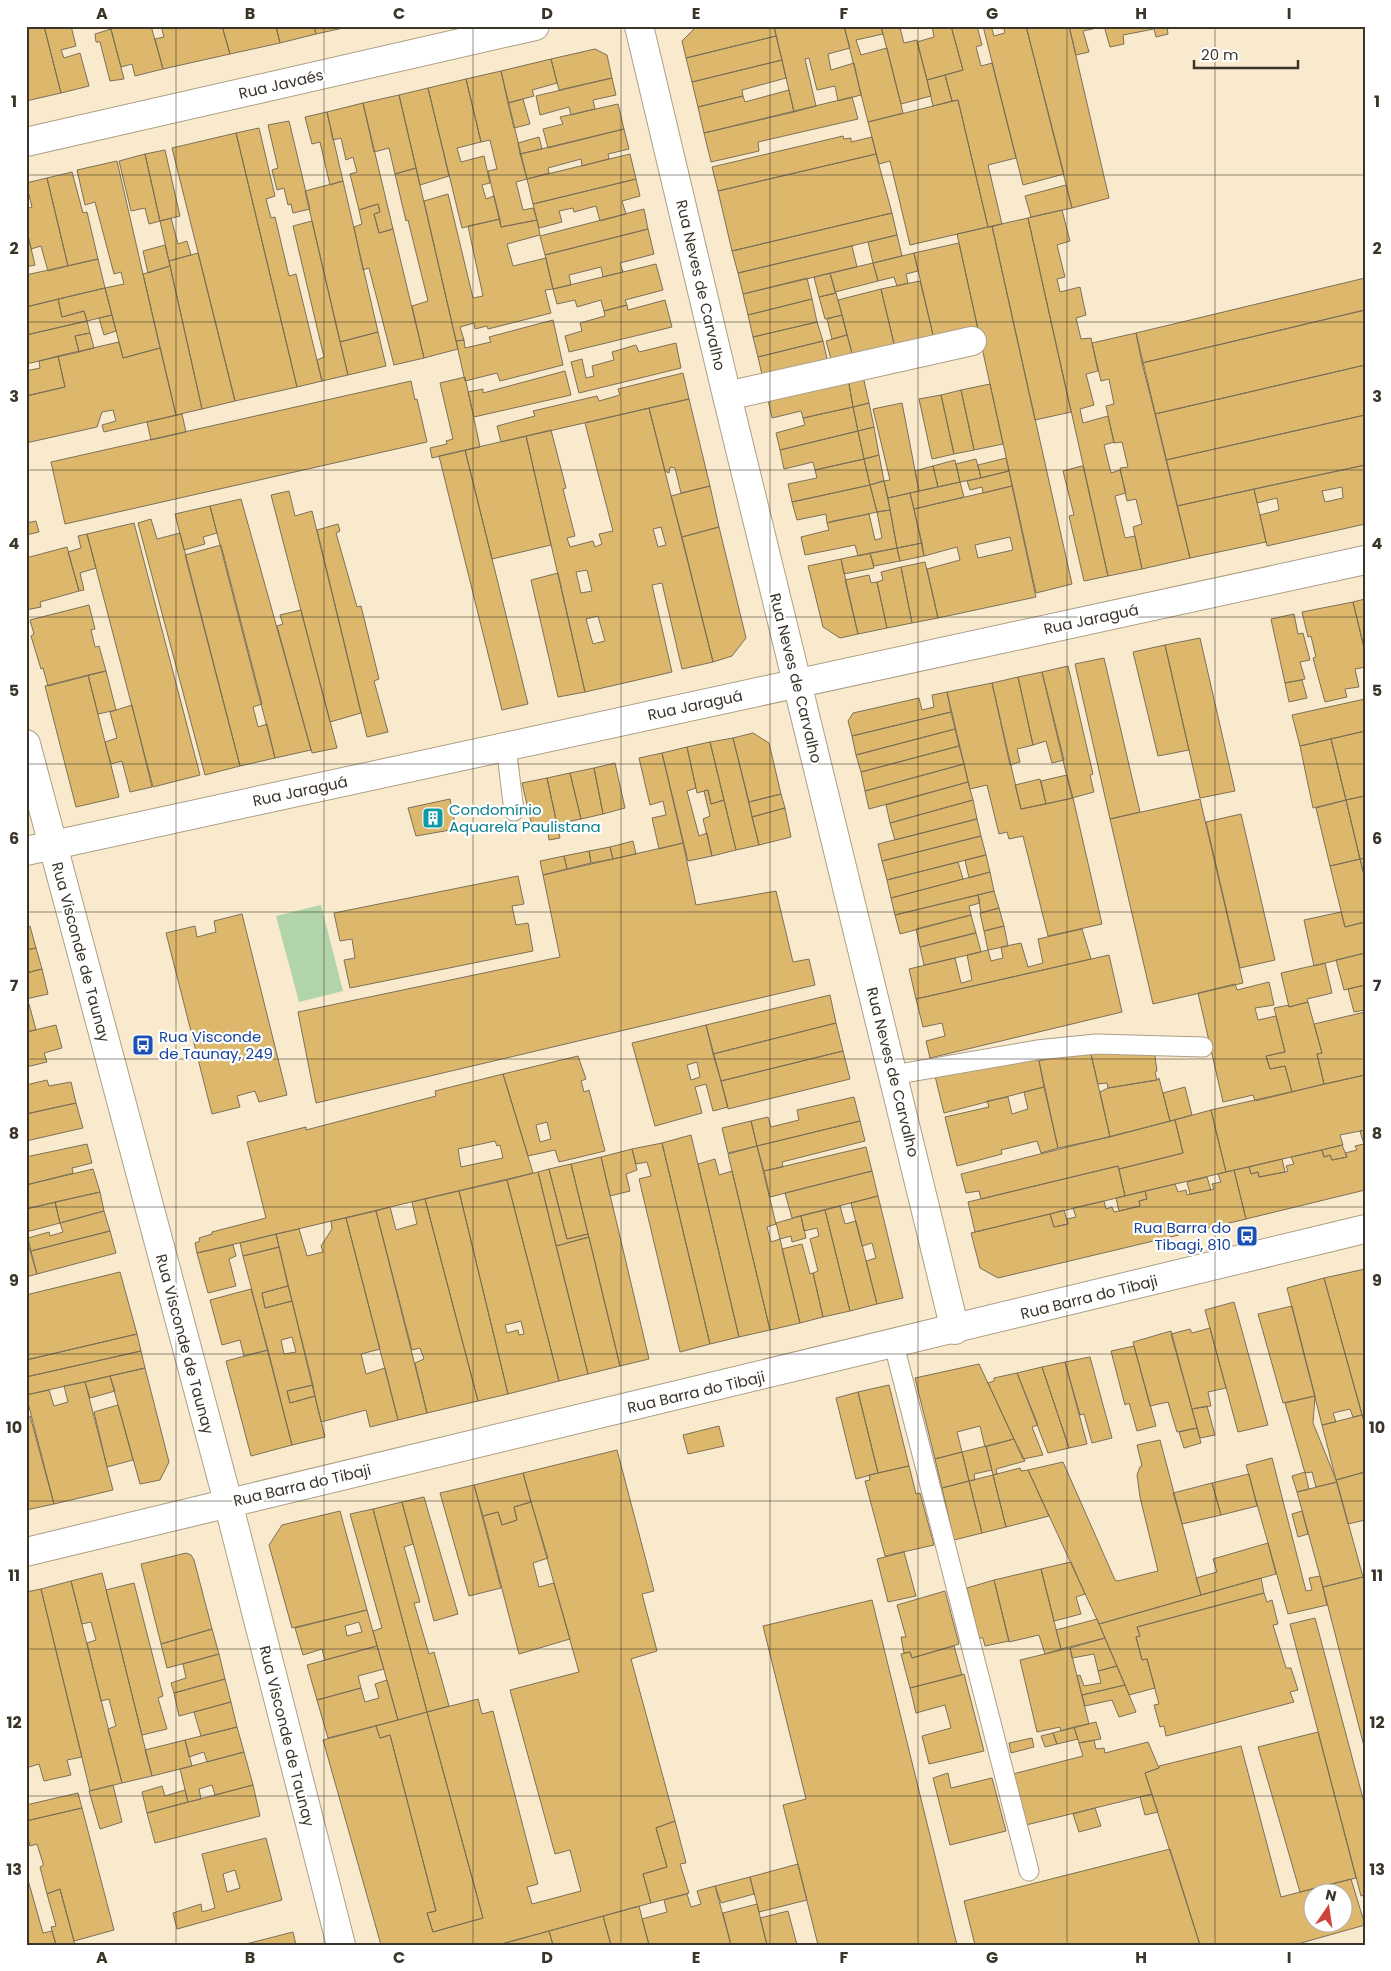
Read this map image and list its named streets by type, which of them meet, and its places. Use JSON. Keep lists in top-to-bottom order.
{
  "streets": {
    "street": [
      "Rua Javaés",
      "Rua Neves de Carvalho",
      "Rua Jaraguá",
      "Rua Visconde de Taunay",
      "Rua Barra do Tibaji"
    ]
  },
  "crossings": [
    ["Rua Neves de Carvalho", "Rua Jaraguá"],
    ["Rua Neves de Carvalho", "Rua Barra do Tibaji"],
    ["Rua Jaraguá", "Rua Visconde de Taunay"],
    ["Rua Visconde de Taunay", "Rua Barra do Tibaji"]
  ],
  "places": {
    "building": ["Condomínio Aquarela Paulistana"],
    "bus stop": ["Rua Visconde de Taunay, 249", "Rua Barra do Tibagi, 810"]
  },
  "scale_bar": "20 m",
  "north": "top",
  "grid": {
    "columns": [
      "A",
      "B",
      "C",
      "D",
      "E",
      "F",
      "G",
      "H",
      "I"
    ],
    "rows": [
      "1",
      "2",
      "3",
      "4",
      "5",
      "6",
      "7",
      "8",
      "9",
      "10",
      "11",
      "12",
      "13"
    ]
  }
}
